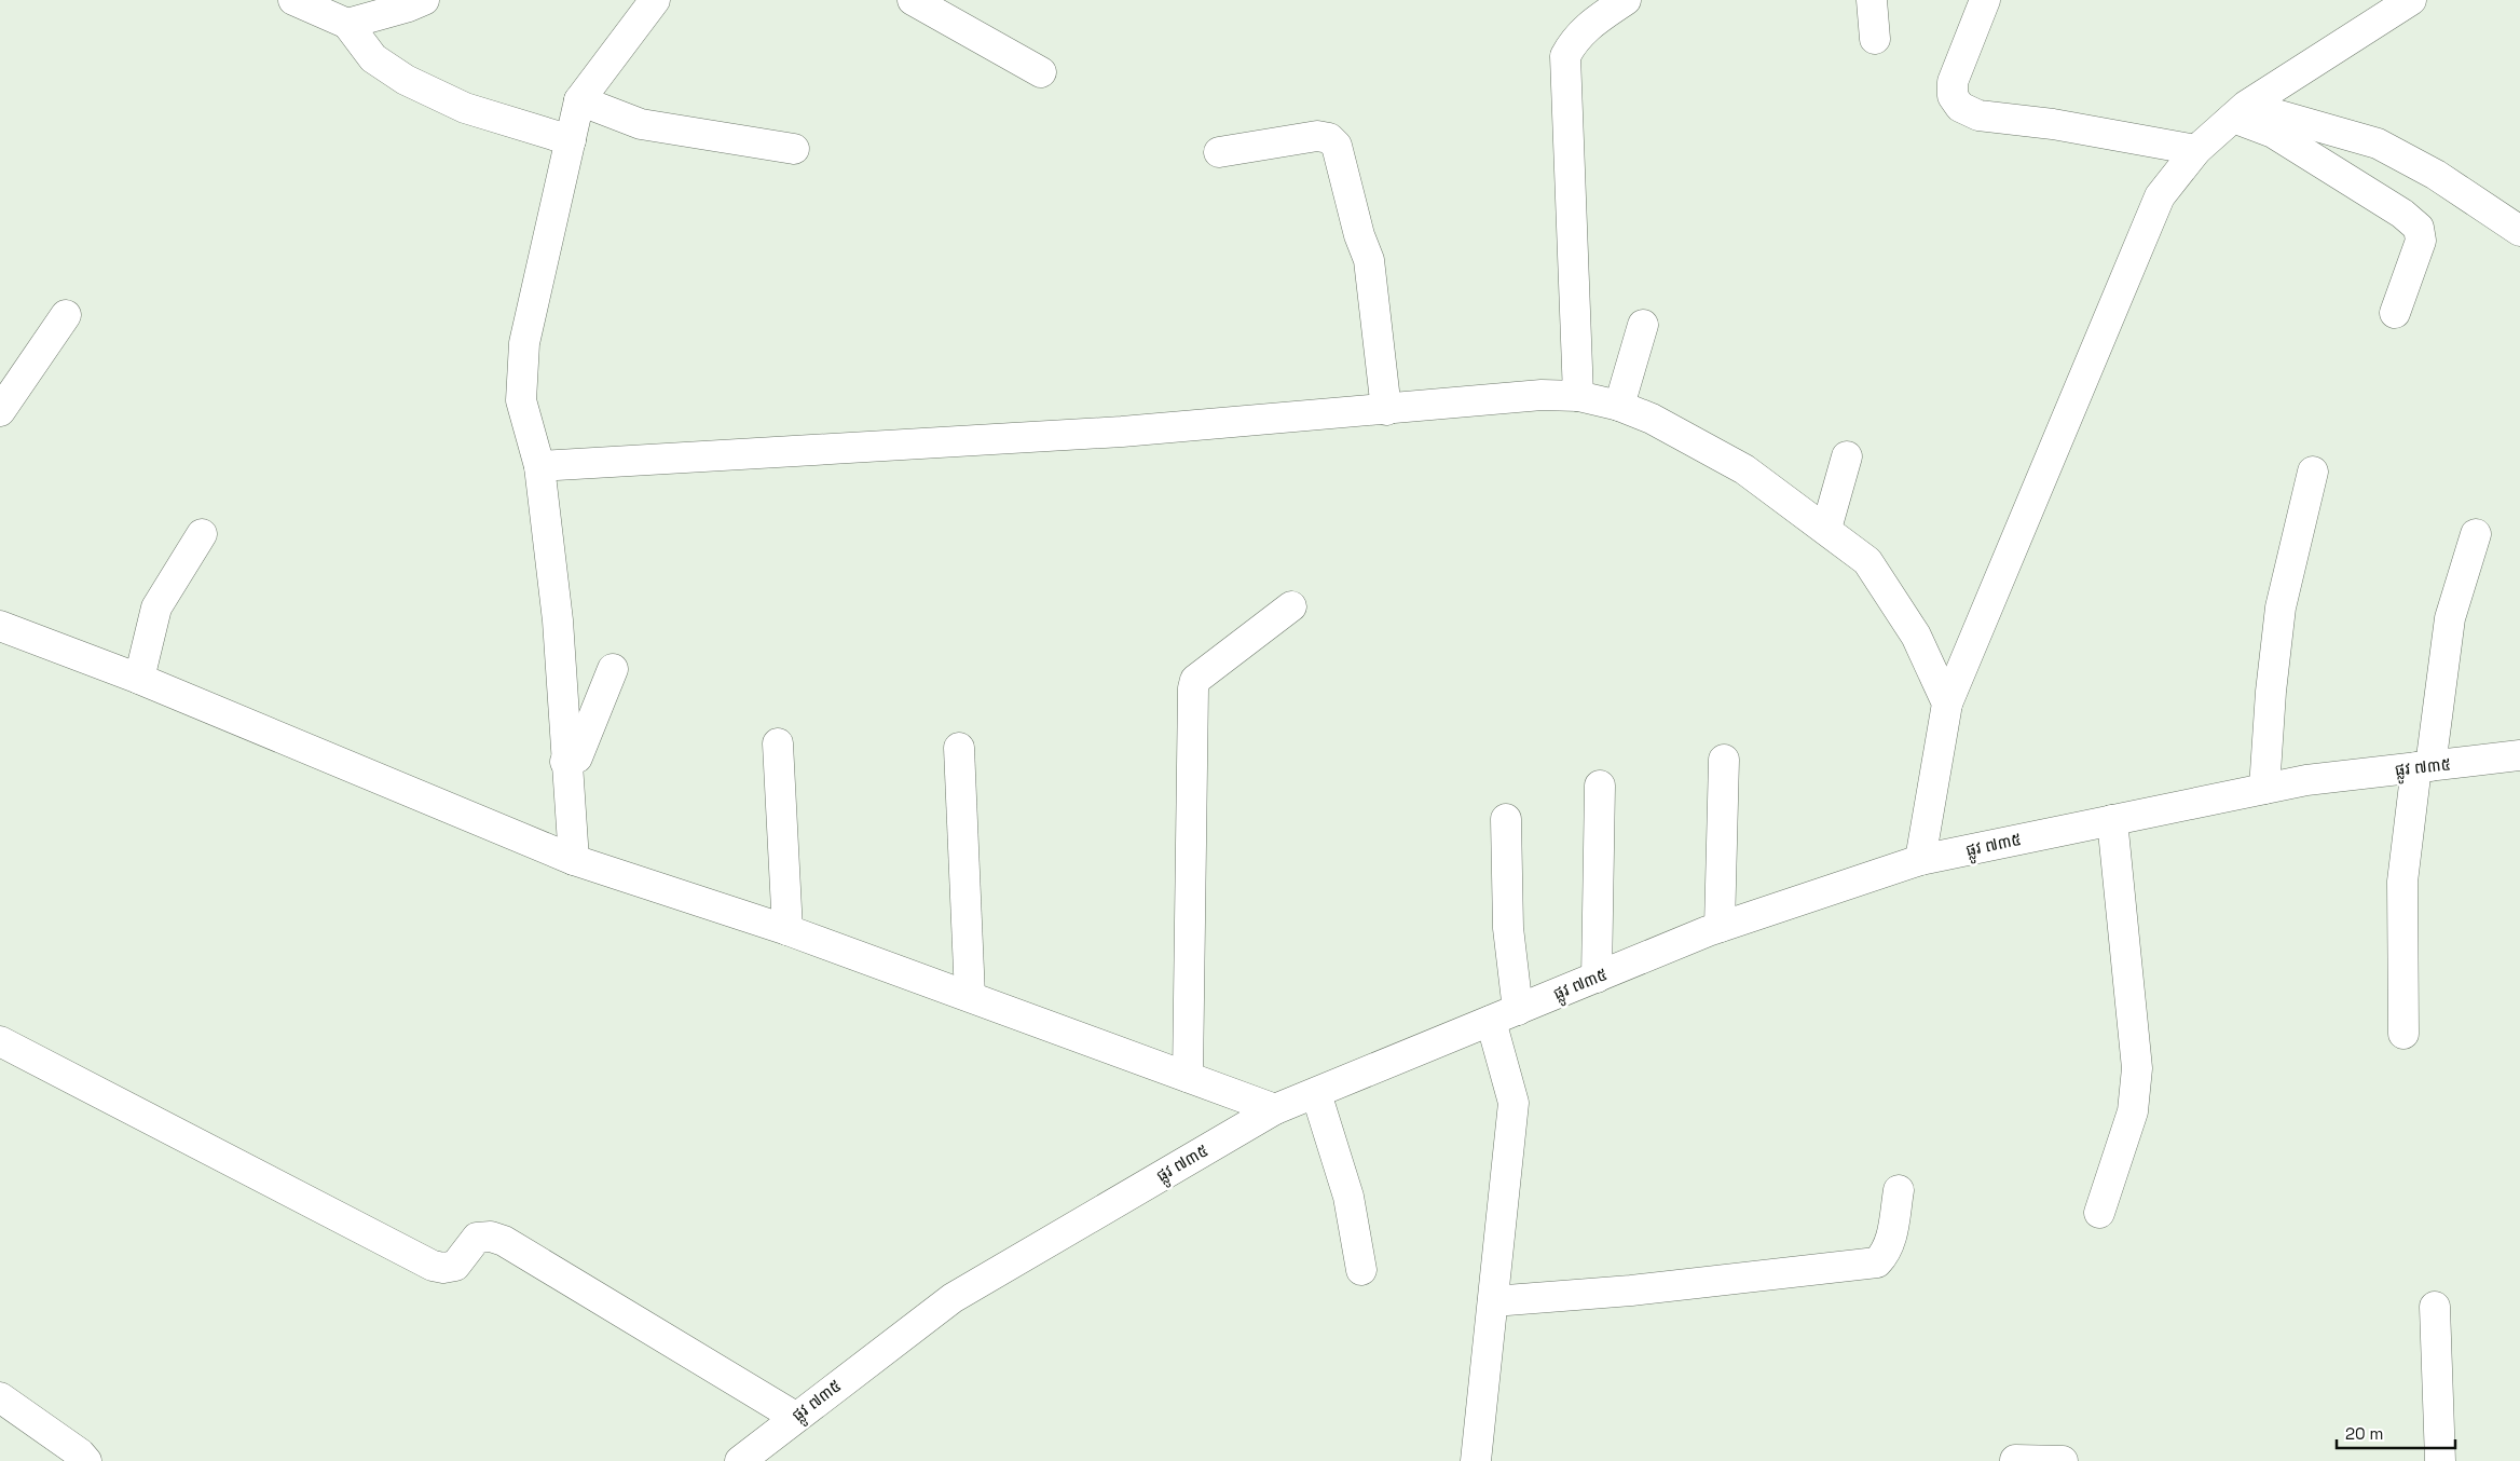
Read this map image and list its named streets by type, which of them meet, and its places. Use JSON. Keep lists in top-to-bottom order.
{
  "streets": {
    "street": ["ផ្លូវ ៧៣៥"]
  },
  "scale_bar": "20 m"
}
